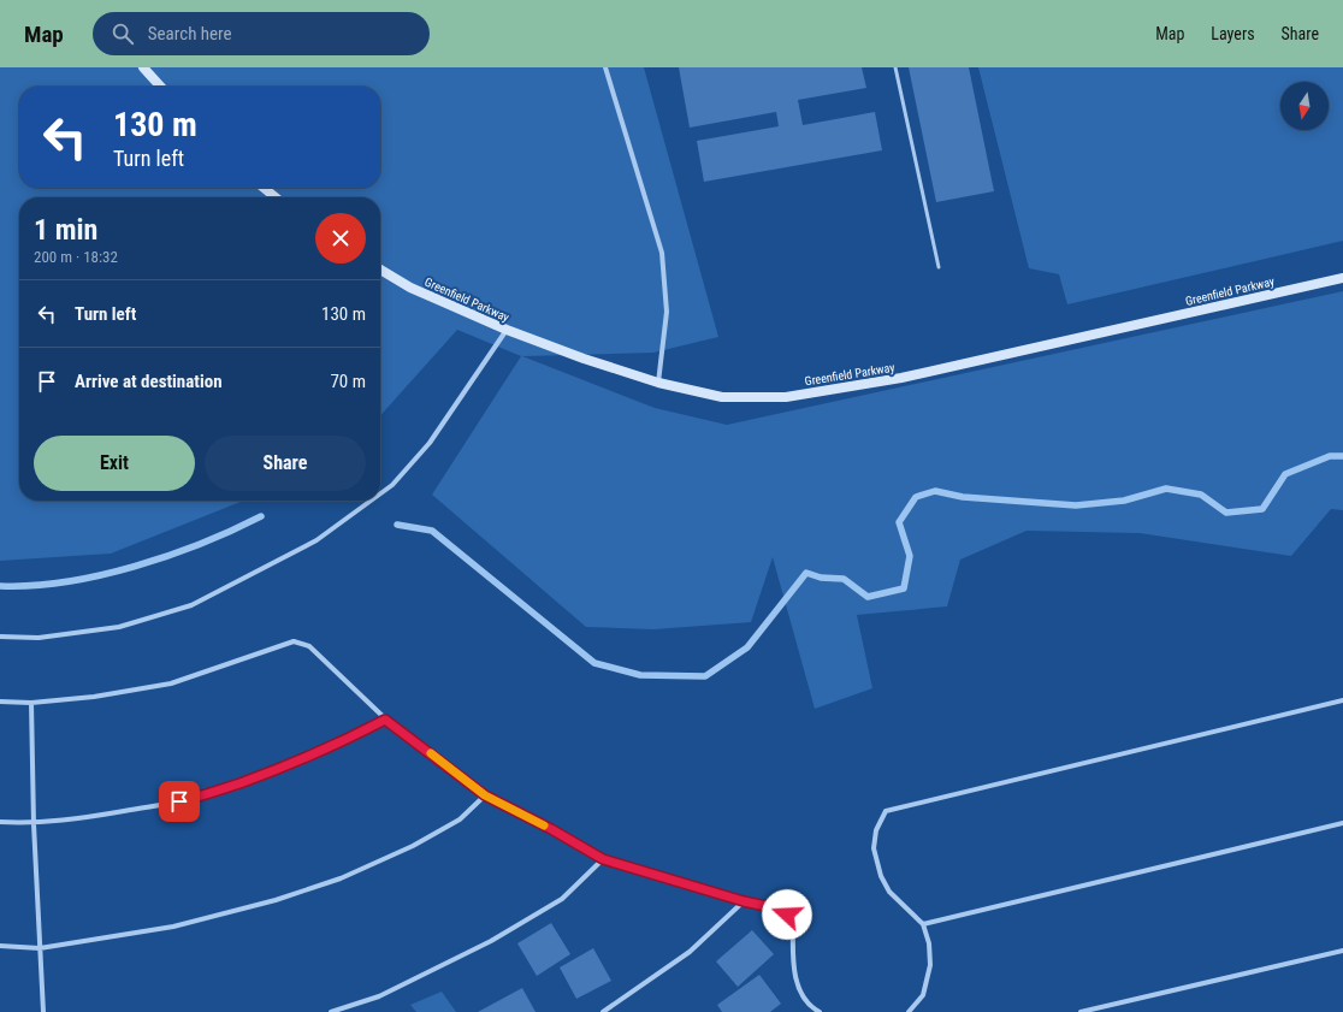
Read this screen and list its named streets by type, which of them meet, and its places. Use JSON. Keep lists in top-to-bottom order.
{
  "streets": {
    "main road": ["Greenfield Parkway"]
  },
  "north": "bottom",
  "page": {
    "header": "Map",
    "search": "Search here",
    "nav": ["Map", "Layers", "Share"],
    "turn": ["130 m", "Turn left"],
    "heading": ["1 min", "200 m · 18:32"],
    "list": [
      {
        "name": "Turn left",
        "value": "130 m"
      },
      {
        "name": "Arrive at destination",
        "value": "70 m"
      }
    ],
    "buttons": ["Exit", "Share"]
  }
}
